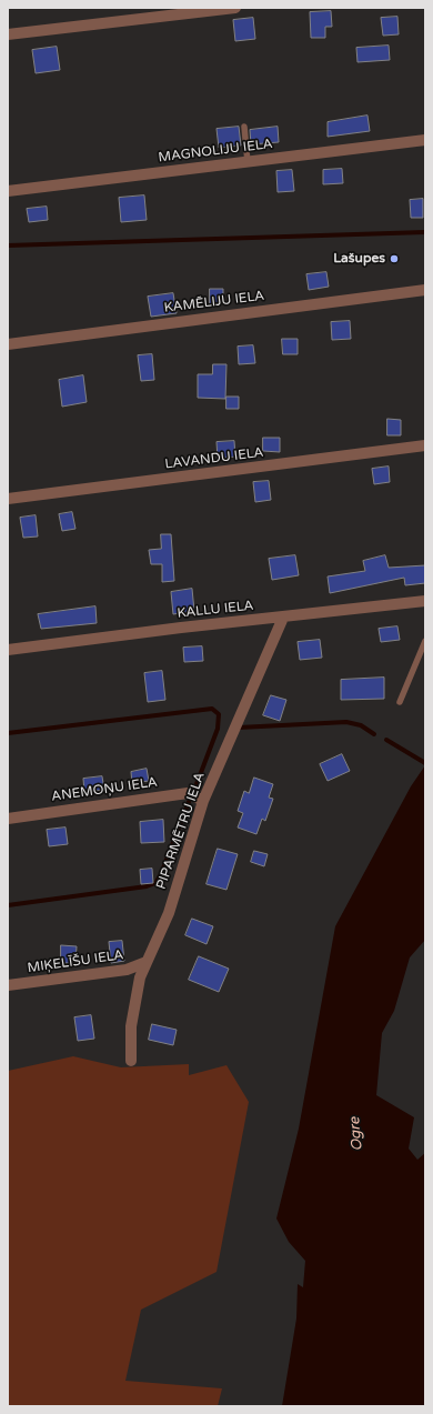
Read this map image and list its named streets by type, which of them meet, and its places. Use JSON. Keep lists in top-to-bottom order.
{
  "streets": {
    "street": [
      "MAGNOLIJU IELA",
      "KAMĒLIJU IELA",
      "LAVANDU IELA",
      "KALLU IELA",
      "ANEMOŅU IELA",
      "PIPARMĒTRU IELA",
      "MIĶELĪŠU IELA"
    ]
  },
  "crossings": [
    ["KALLU IELA", "PIPARMĒTRU IELA"],
    ["ANEMOŅU IELA", "PIPARMĒTRU IELA"],
    ["PIPARMĒTRU IELA", "MIĶELĪŠU IELA"]
  ],
  "water": ["Ogre"],
  "places": ["Lašupes"]
}
